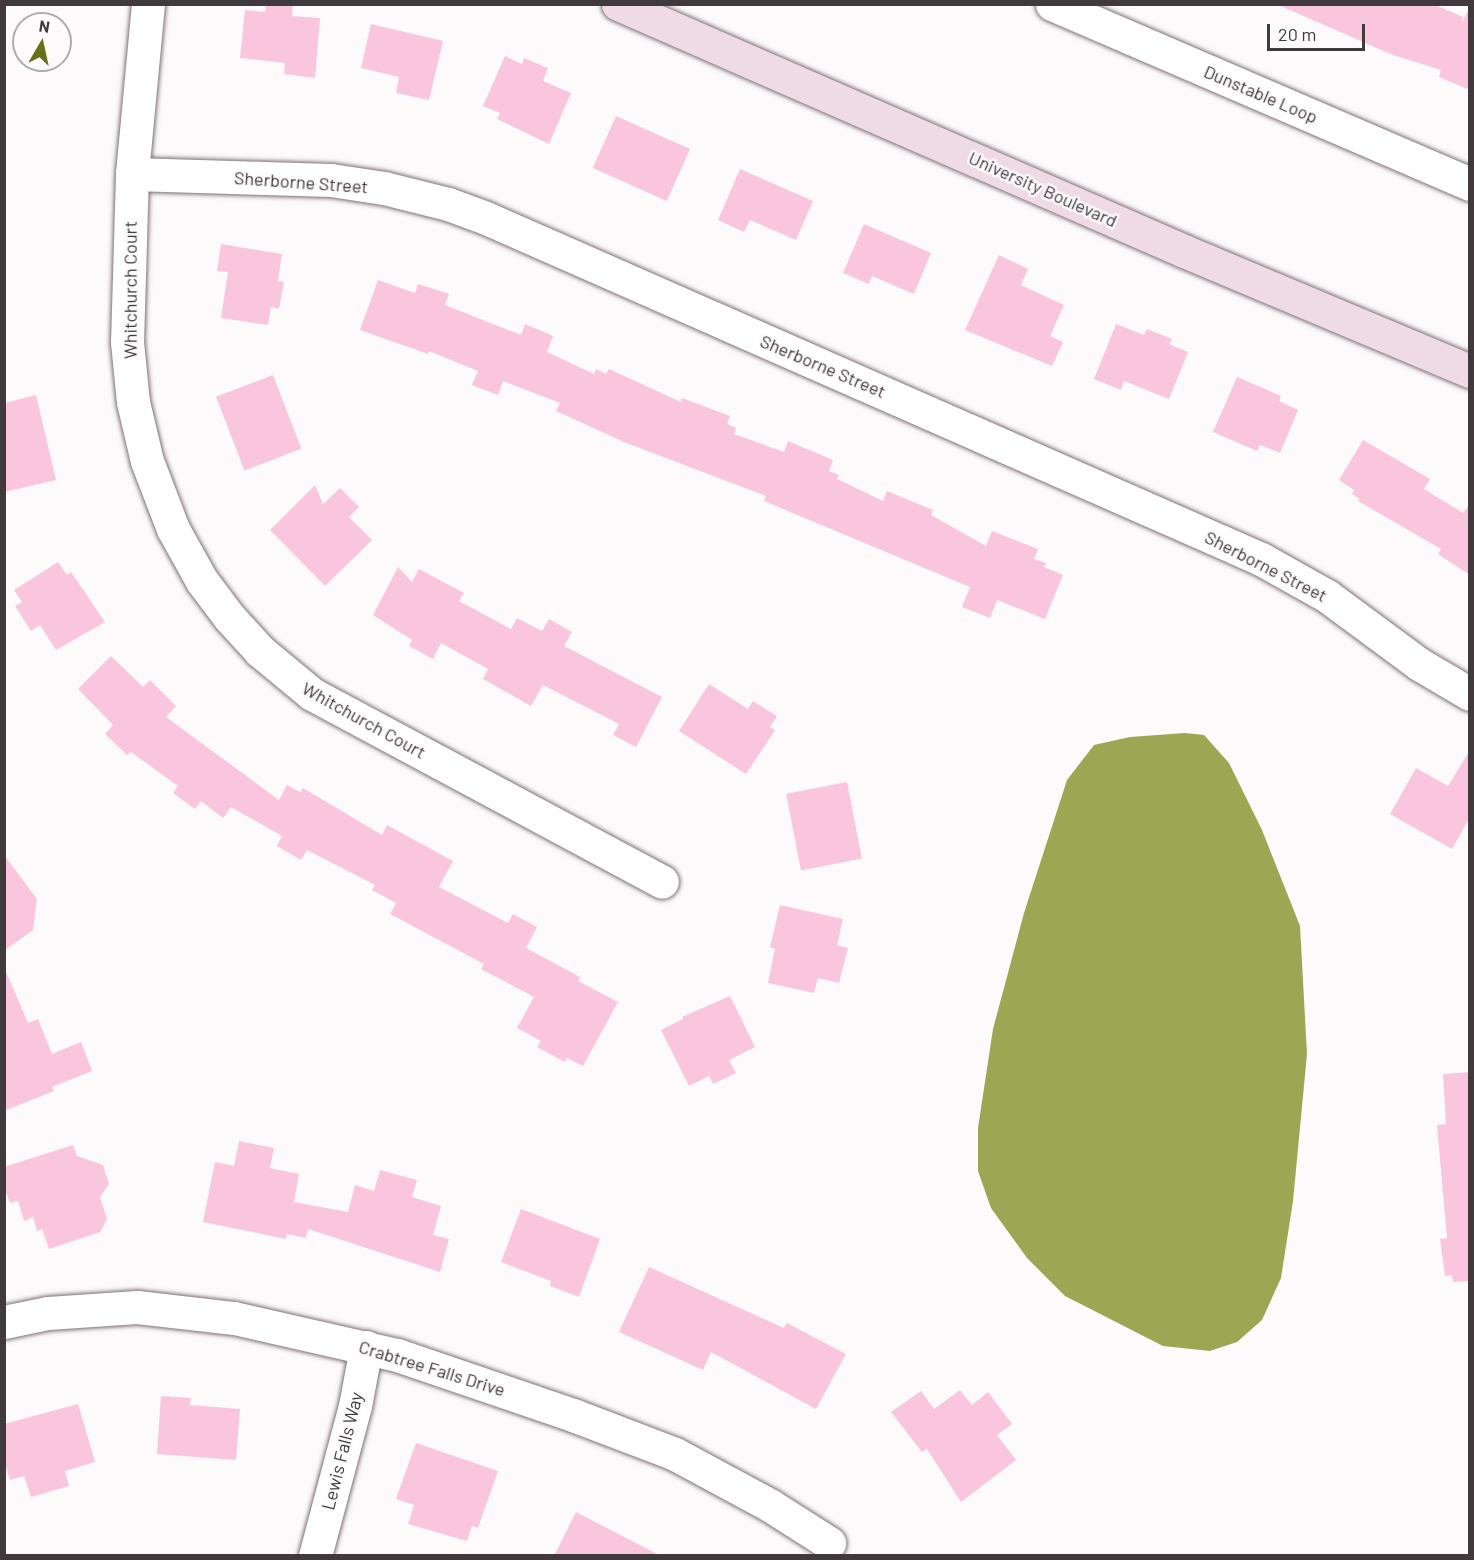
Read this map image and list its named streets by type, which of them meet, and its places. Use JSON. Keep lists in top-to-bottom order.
{
  "streets": {
    "street": [
      "Dunstable Loop",
      "Sherborne Street",
      "University Boulevard",
      "Whitchurch Court",
      "Crabtree Falls Drive",
      "Lewis Falls Way"
    ]
  },
  "crossings": [
    ["Sherborne Street", "Whitchurch Court"],
    ["Crabtree Falls Drive", "Lewis Falls Way"]
  ],
  "scale_bar": "20 m",
  "north": "top"
}
